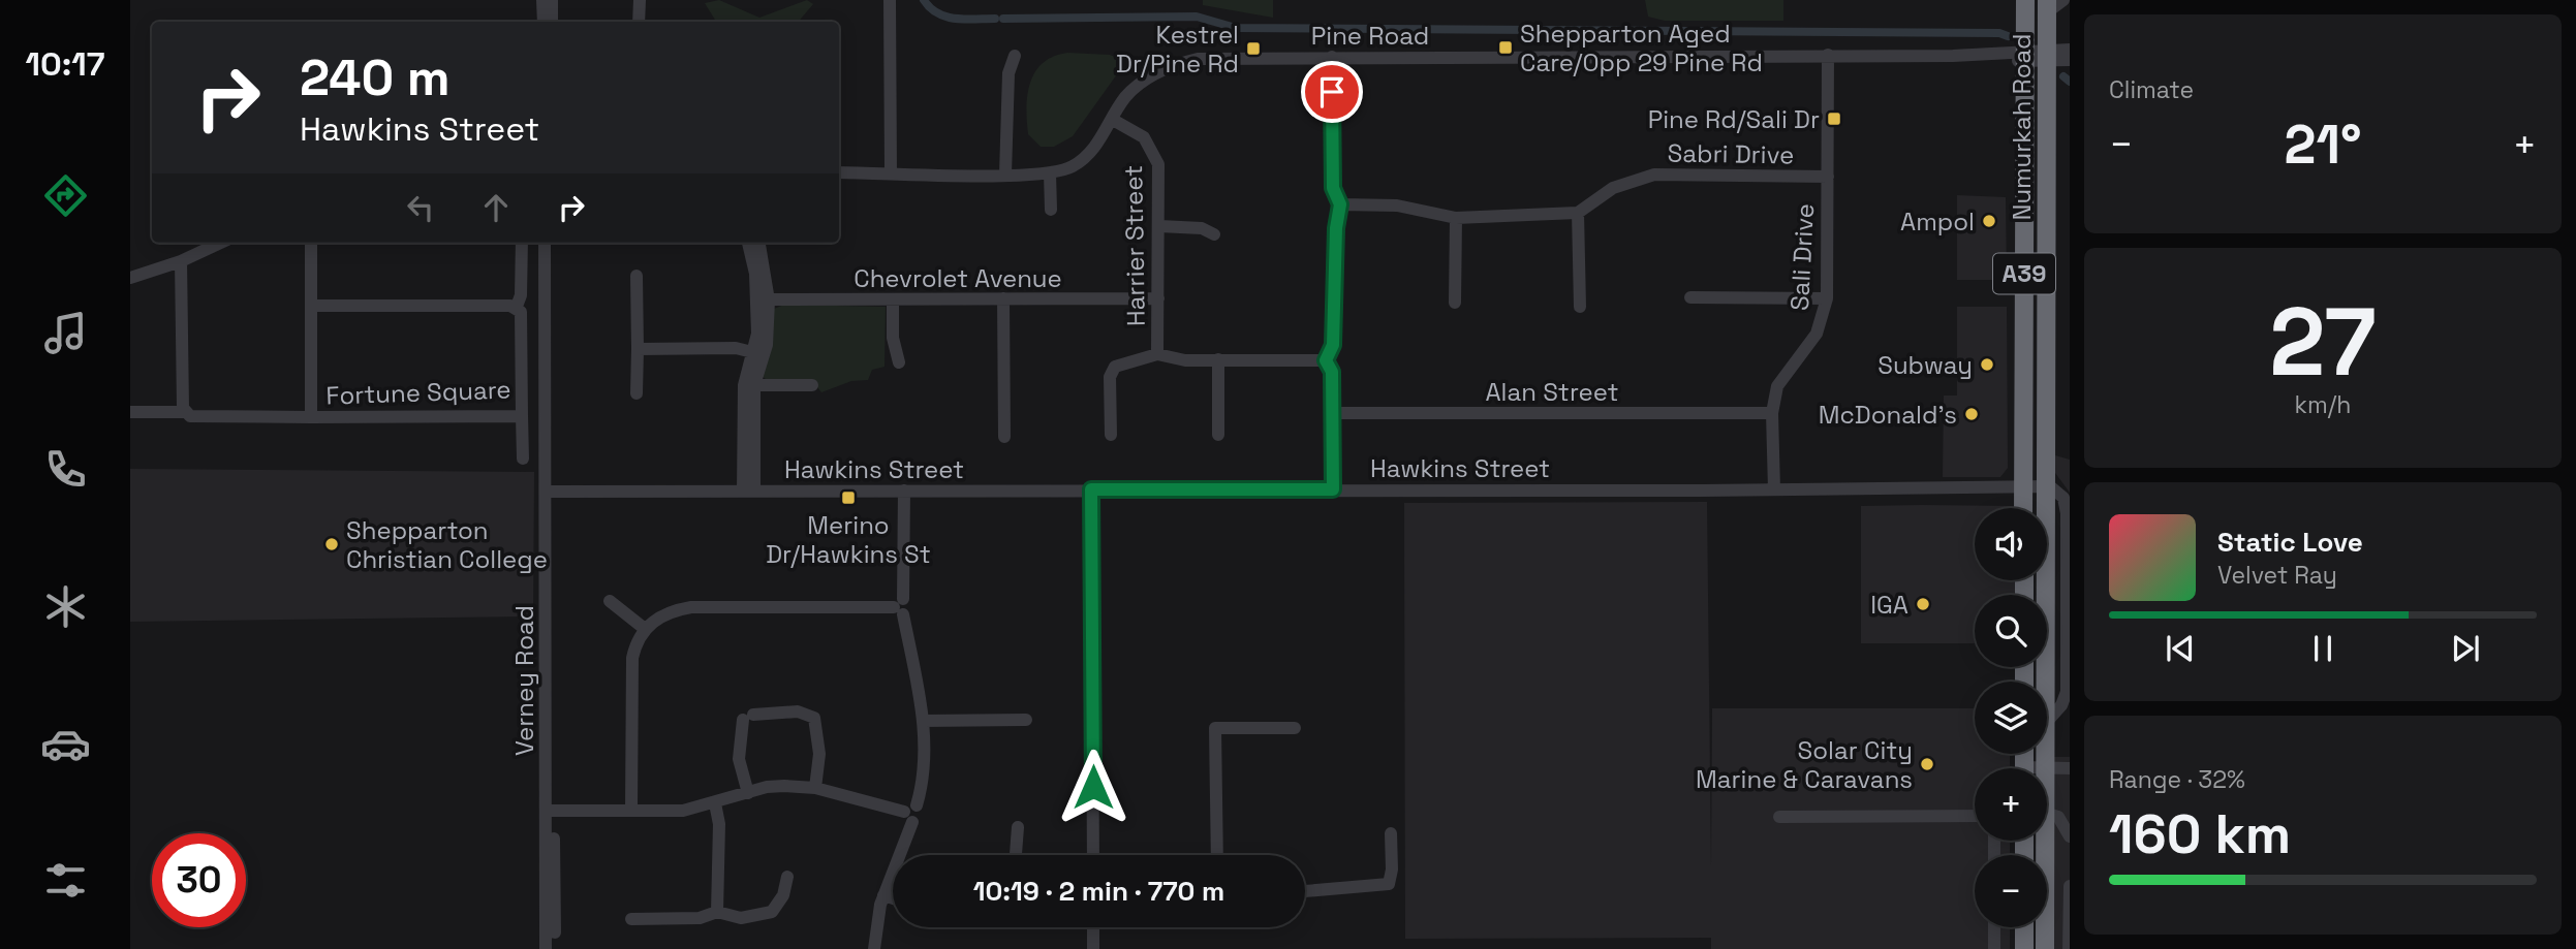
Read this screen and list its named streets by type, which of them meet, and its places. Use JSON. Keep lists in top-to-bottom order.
{
  "streets": {
    "highway": ["Numurkah Road", "A39"],
    "street": [
      "Pine Road",
      "Sabri Drive",
      "Harrier Street",
      "Sali Drive",
      "Chevrolet Avenue",
      "Alan Street",
      "Fortune Square",
      "Hawkins Street",
      "Verney Road"
    ]
  },
  "crossings": [
    ["Pine Road", "Numurkah Road"],
    ["Pine Road", "Harrier Street"],
    ["Pine Road", "Sali Drive"],
    ["Numurkah Road", "Hawkins Street"],
    ["Sabri Drive", "Sali Drive"],
    ["Harrier Street", "Chevrolet Avenue"],
    ["Sali Drive", "Alan Street"],
    ["Sali Drive", "Hawkins Street"],
    ["Hawkins Street", "Verney Road"]
  ],
  "places": {
    "transit": [
      "Shepparton Aged Care/Opp 29 Pine Rd",
      "Kestrel Dr/Pine Rd",
      "Pine Rd/Sali Dr",
      "Merino Dr/Hawkins St"
    ],
    "other": [
      "Ampol",
      "Subway",
      "McDonald's",
      "Shepparton Christian College",
      "IGA",
      "Solar City Marine & Caravans"
    ]
  },
  "page": {
    "tabs": "10:17",
    "tile": [
      "Climate",
      ["27", "km/h"],
      ["Range · 32%", "160 km"]
    ],
    "turn": ["240 m", "Hawkins Street"],
    "heat": ["−", "21°", "+"],
    "map_buttons": ["+", "−"],
    "song": ["Static Love", "Velvet Ray"],
    "limit": "30",
    "trip": "10:19 · 2 min · 770 m"
  }
}
